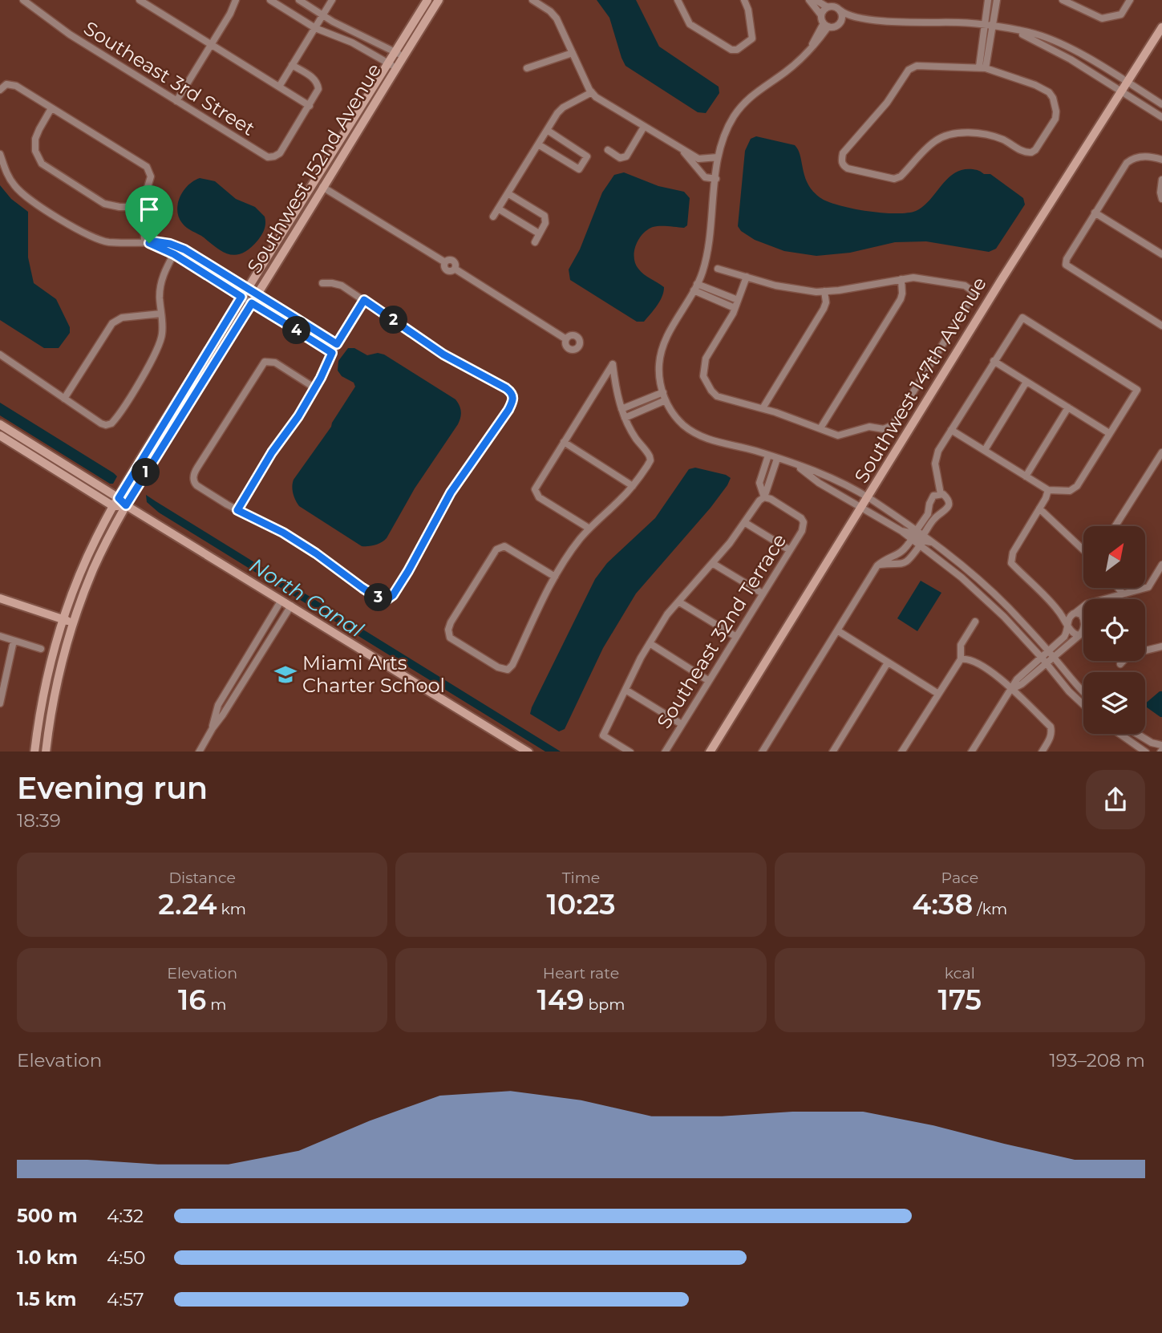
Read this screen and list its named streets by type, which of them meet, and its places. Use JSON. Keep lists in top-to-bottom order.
{
  "streets": {
    "street": [
      "Southeast 3rd Street",
      "Southwest 152nd Avenue",
      "Southwest 147th Avenue",
      "Southeast 32nd Terrace"
    ]
  },
  "water": ["North Canal"],
  "places": {
    "school or university": ["Miami Arts Charter School"]
  },
  "north": "top right",
  "page": {
    "pins": [
      "2",
      "4",
      "1",
      "3"
    ],
    "heading": ["Evening run", "18:39"],
    "stats": [
      ["Distance", "2.24 km"],
      ["Time", "10:23"],
      ["Pace", "4:38 /km"],
      ["Elevation", "16 m"],
      ["Heart rate", "149 bpm"],
      ["kcal", "175"]
    ],
    "chart": ["Elevation", "193–208 m"],
    "list": [
      {
        "name": "500 m",
        "note": "4:32"
      },
      {
        "name": "1.0 km",
        "note": "4:50"
      },
      {
        "name": "1.5 km",
        "note": "4:57"
      }
    ]
  }
}
